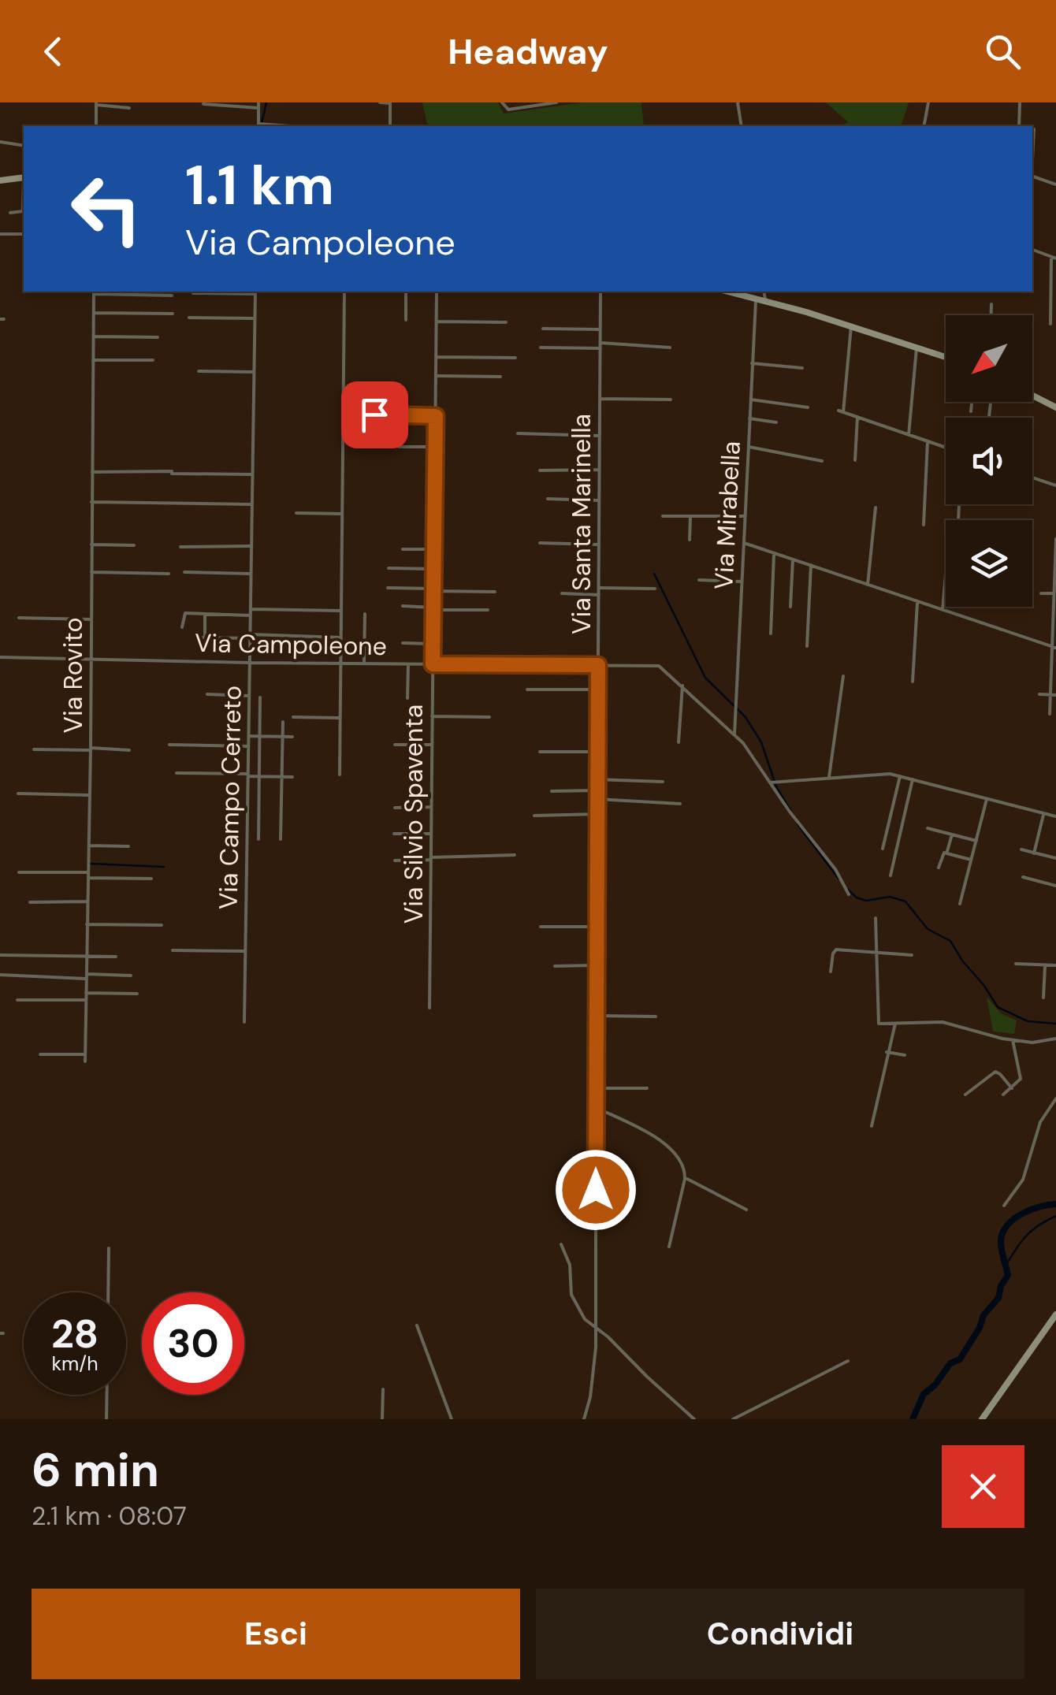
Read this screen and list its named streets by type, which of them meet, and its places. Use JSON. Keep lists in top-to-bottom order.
{
  "streets": {
    "street": [
      "Via Mirabella",
      "Via Santa Marinella",
      "Via Campoleone",
      "Via Rovito",
      "Via Campo Cerreto",
      "Via Silvio Spaventa"
    ]
  },
  "crossings": [
    ["Via Mirabella", "Via Campoleone"],
    ["Via Santa Marinella", "Via Campoleone"],
    ["Via Campoleone", "Via Rovito"],
    ["Via Campoleone", "Via Campo Cerreto"],
    ["Via Campoleone", "Via Silvio Spaventa"]
  ],
  "north": "bottom left",
  "page": {
    "header": "Headway",
    "turn": ["1.1 km", "Via Campoleone"],
    "speed": "28 km/h",
    "limit": "30",
    "heading": ["6 min", "2.1 km · 08:07"],
    "buttons": ["Esci", "Condividi"]
  }
}
